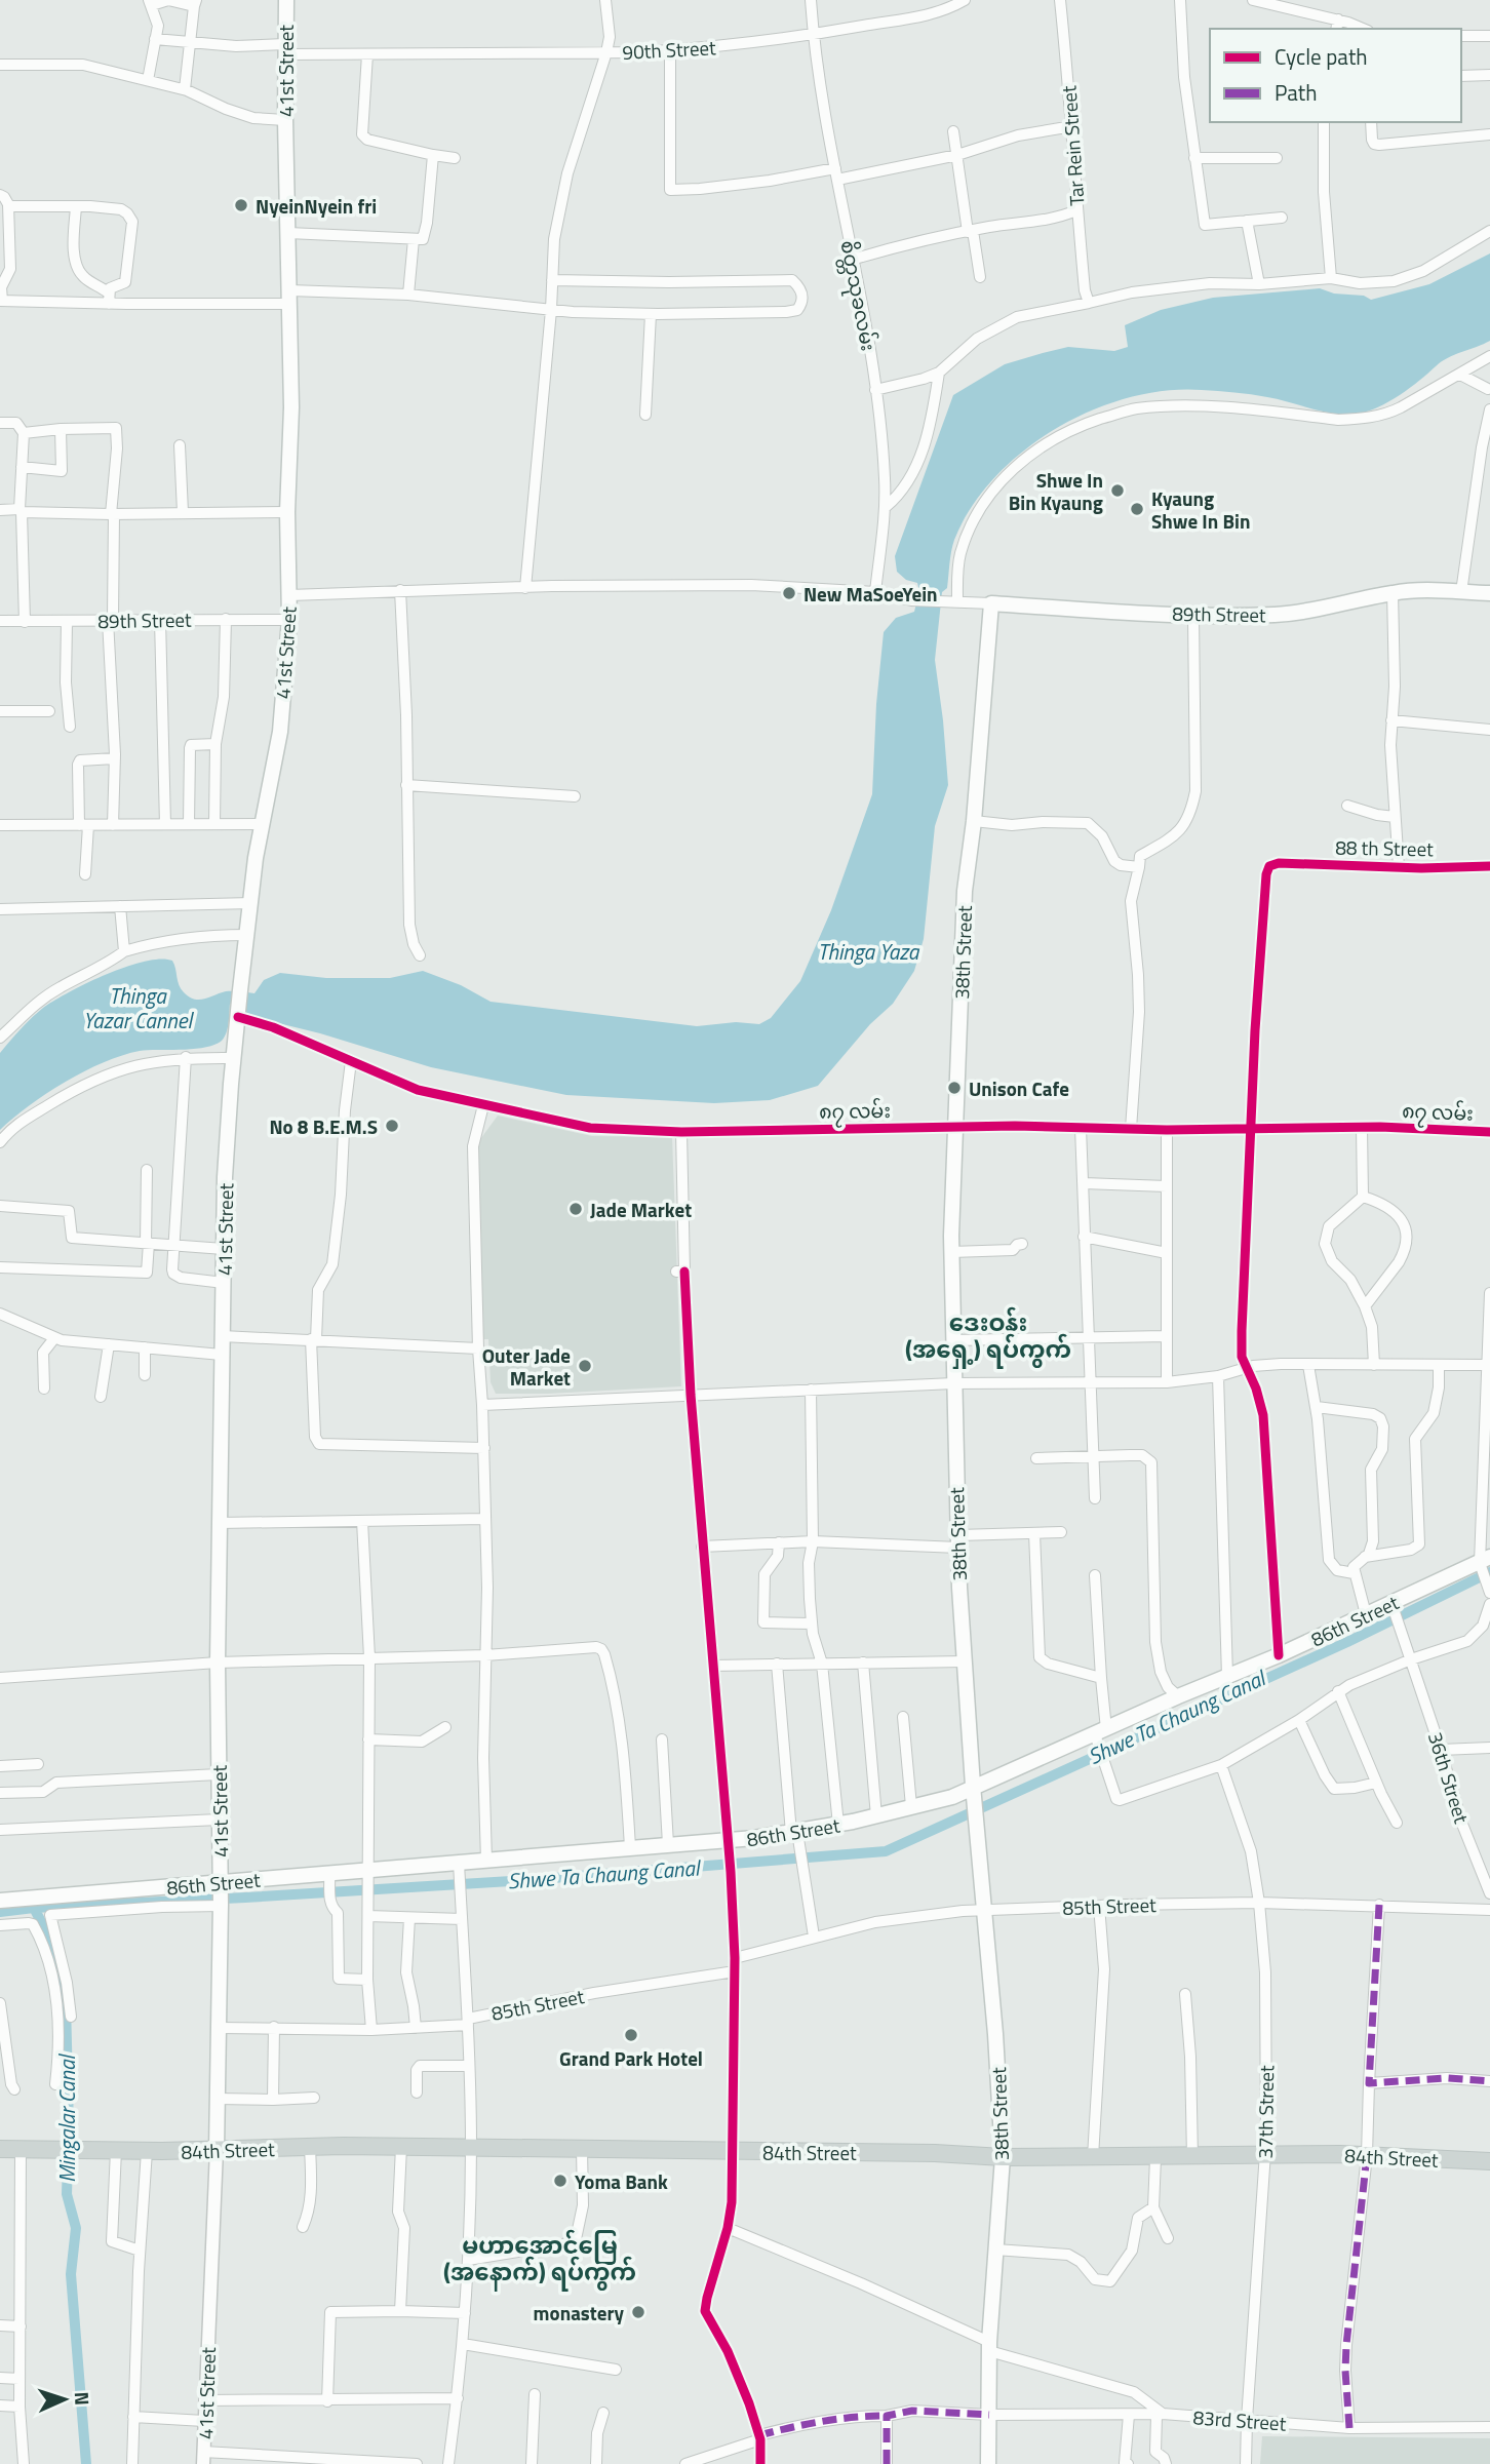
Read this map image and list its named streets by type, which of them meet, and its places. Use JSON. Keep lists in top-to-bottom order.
{
  "streets": {
    "main road": [
      "41st Street",
      "89th Street",
      "38th Street",
      "86th Street",
      "84th Street"
    ],
    "street": [
      "90th Street",
      "Tar Rein Street",
      "စိတ္တသုခလမ်း",
      "88 th Street",
      "၈၇ လမ်း",
      "36th Street",
      "85th Street",
      "37th Street",
      "83rd Street"
    ]
  },
  "crossings": [
    ["90th Street", "41st Street"],
    ["90th Street", "စိတ္တသုခလမ်း"],
    ["41st Street", "89th Street"],
    ["41st Street", "၈၇ လမ်း"],
    ["41st Street", "86th Street"],
    ["41st Street", "85th Street"],
    ["41st Street", "84th Street"],
    ["စိတ္တသုခလမ်း", "89th Street"],
    ["89th Street", "38th Street"],
    ["88 th Street", "၈၇ လမ်း"],
    ["38th Street", "၈၇ လမ်း"],
    ["38th Street", "86th Street"],
    ["38th Street", "85th Street"],
    ["38th Street", "84th Street"],
    ["38th Street", "83rd Street"],
    ["86th Street", "36th Street"],
    ["85th Street", "37th Street"],
    ["37th Street", "84th Street"],
    ["37th Street", "83rd Street"]
  ],
  "districts": ["ဒေးဝန်း (အရှေ့) ရပ်ကွက်", "မဟာအောင်မြေ (အနောက်) ရပ်ကွက်"],
  "water": [
    "Thinga Yaza",
    "Thinga Yazar Cannel",
    "Shwe Ta Chaung Canal",
    "Mingalar Canal"
  ],
  "places": [
    "NyeinNyein fri",
    "Shwe In Bin Kyaung",
    "Kyaung Shwe In Bin",
    "New MaSoeYein",
    "Unison Cafe",
    "No 8 B.E.M.S",
    "Jade Market",
    "Outer Jade Market",
    "Grand Park Hotel",
    "Yoma Bank",
    "monastery"
  ],
  "legend": ["Cycle path", "Path"],
  "north": "right"
}
